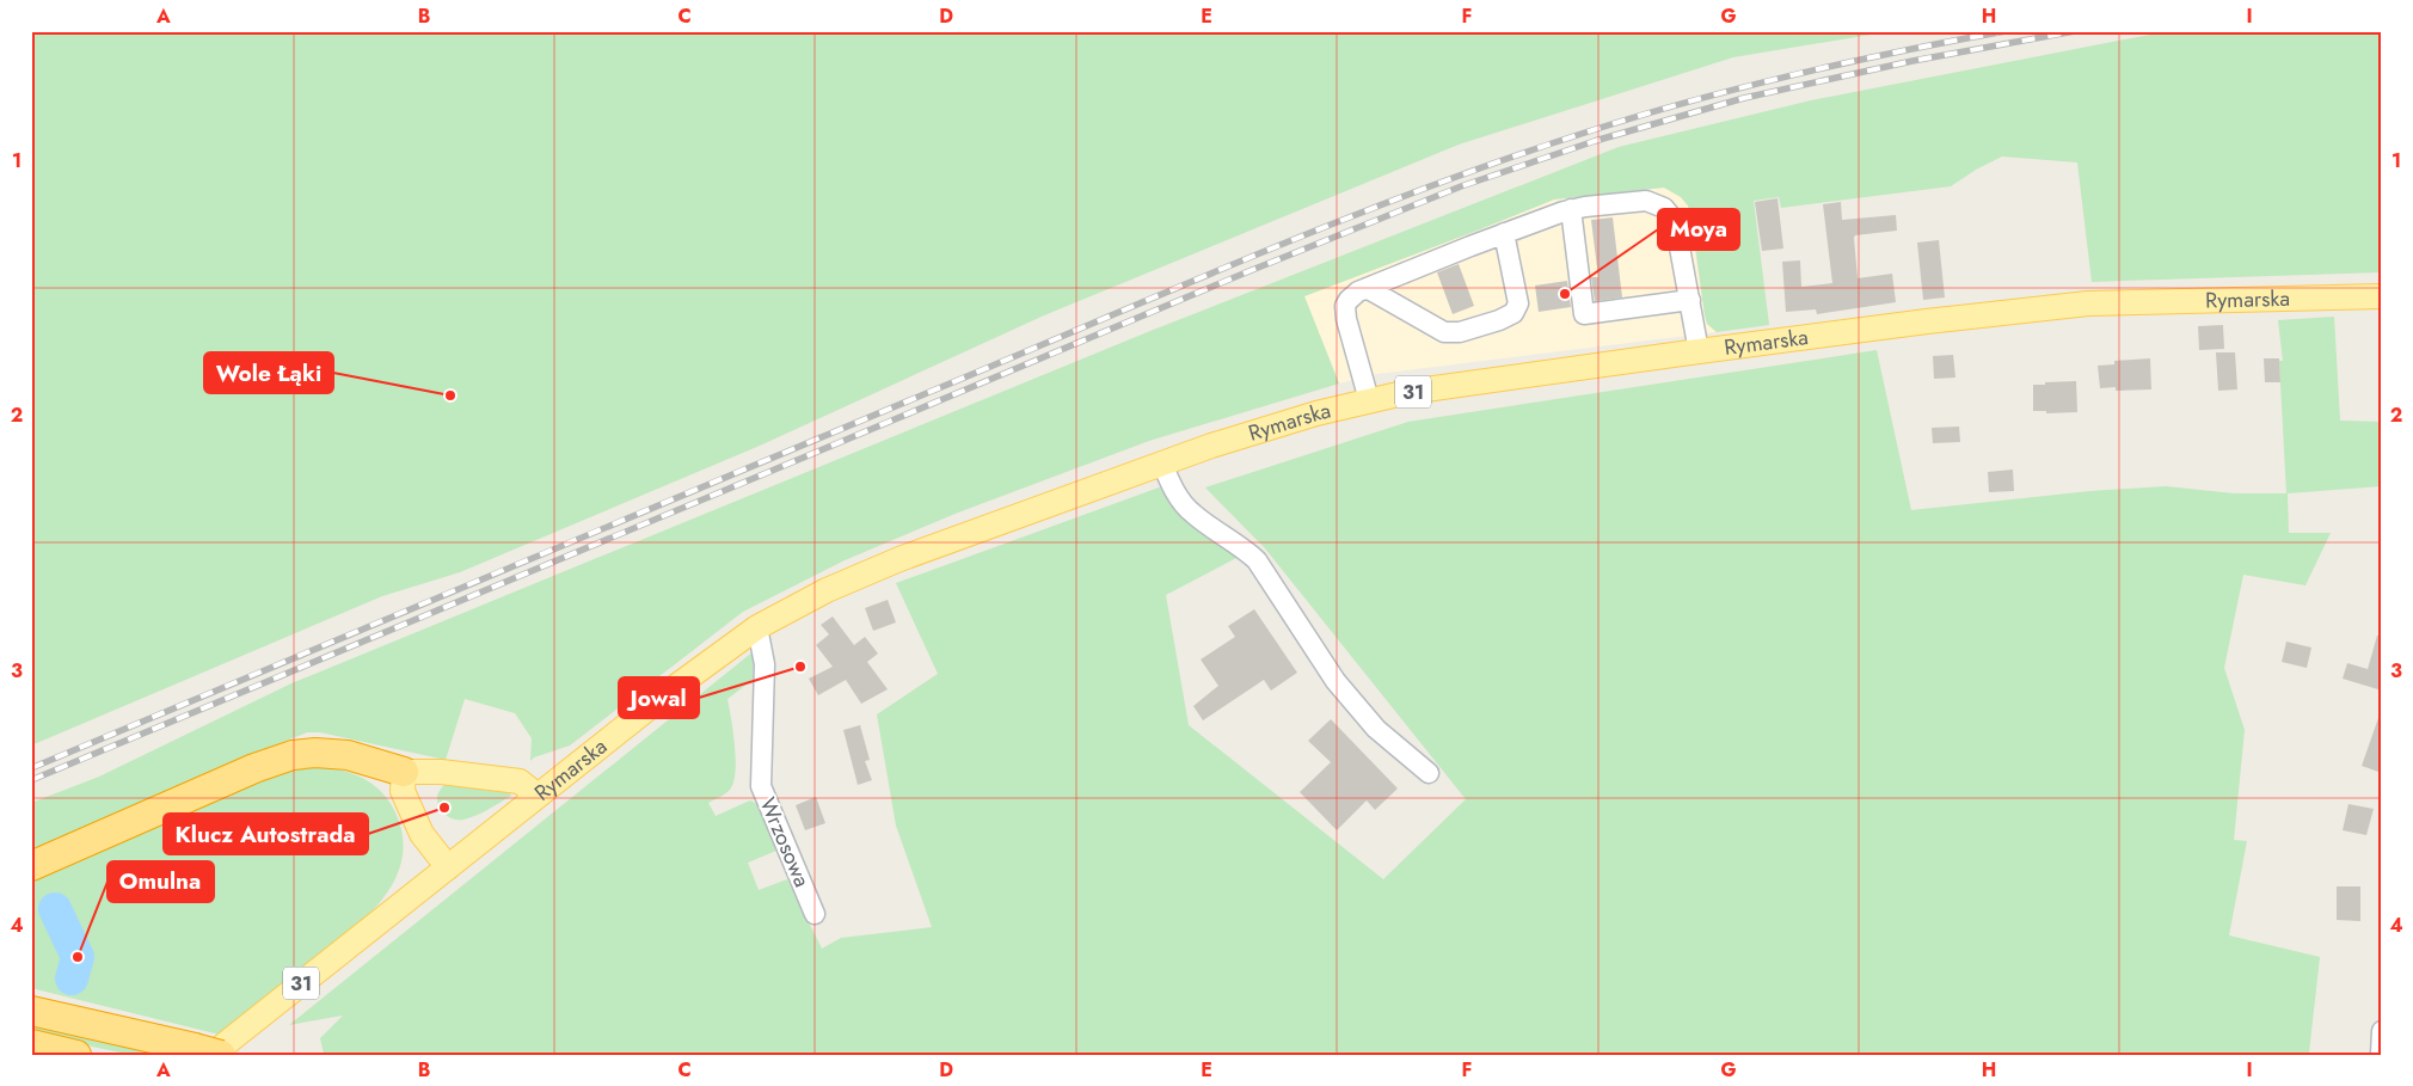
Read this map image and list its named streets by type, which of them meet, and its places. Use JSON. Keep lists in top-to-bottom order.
{
  "streets": {
    "main road": ["Rymarska", "31"],
    "street": ["Wrzosowa"]
  },
  "crossings": [
    ["Rymarska", "Wrzosowa"]
  ],
  "places": [
    "Moya",
    "Wole Łąki",
    "Jowal",
    "Klucz Autostrada",
    "Omulna"
  ],
  "grid": {
    "columns": [
      "A",
      "B",
      "C",
      "D",
      "E",
      "F",
      "G",
      "H",
      "I"
    ],
    "rows": [
      "1",
      "2",
      "3",
      "4"
    ]
  }
}
